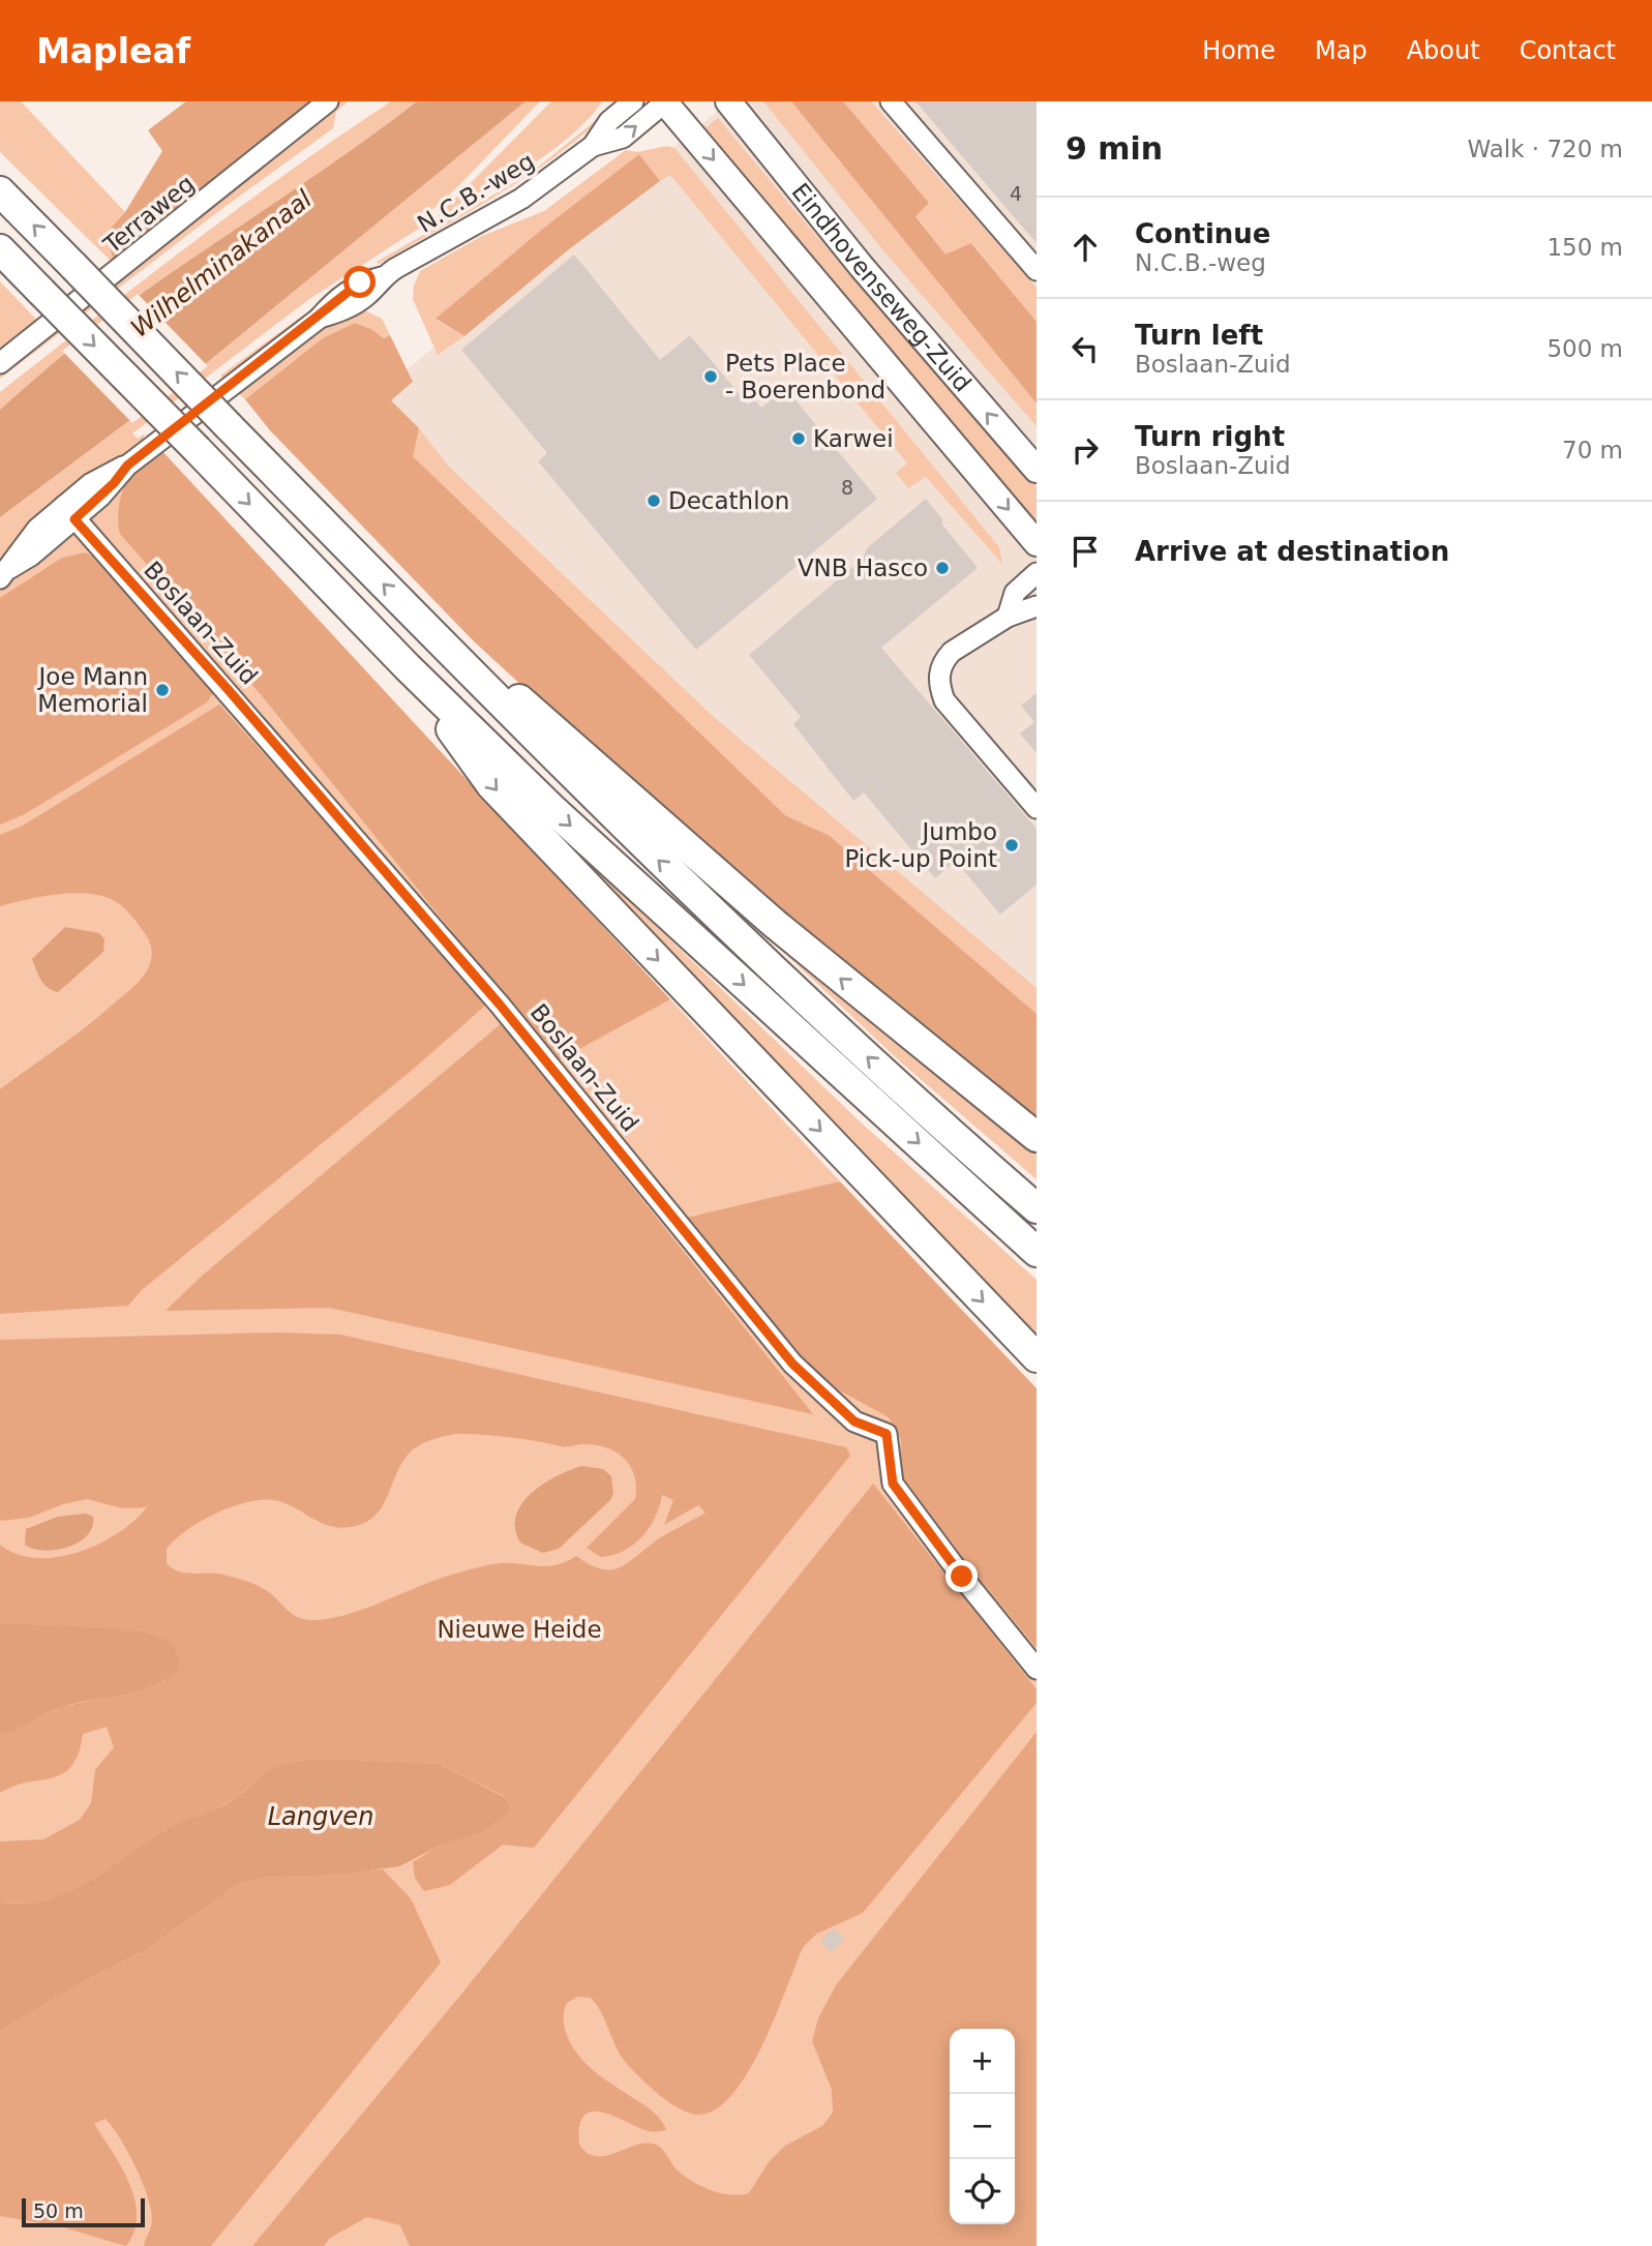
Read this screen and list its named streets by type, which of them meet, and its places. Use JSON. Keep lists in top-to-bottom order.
{
  "streets": {
    "main road": ["Eindhovenseweg-Zuid"],
    "street": ["N.C.B.-weg", "Terraweg", "Boslaan-Zuid"]
  },
  "crossings": [
    ["N.C.B.-weg", "Eindhovenseweg-Zuid"],
    ["N.C.B.-weg", "Boslaan-Zuid"]
  ],
  "water": ["Wilhelminakanaal", "Langven"],
  "parks": ["Nieuwe Heide"],
  "places": [
    "Pets Place - Boerenbond",
    "Karwei",
    "Decathlon",
    "VNB Hasco",
    "Joe Mann Memorial",
    "Jumbo Pick-up Point"
  ],
  "house_numbers": ["4", "8"],
  "scale_bar": "50 m",
  "page": {
    "header": "Mapleaf",
    "nav": [
      "Home",
      "Map",
      "About",
      "Contact"
    ],
    "heading": ["9 min", "Walk · 720 m"],
    "list": [
      ["Continue", "N.C.B.-weg", "150 m"],
      ["Turn left", "Boslaan-Zuid", "500 m"],
      ["Turn right", "Boslaan-Zuid", "70 m"],
      "Arrive at destination"
    ],
    "map_buttons": ["+", "−"],
    "scale": "50 m"
  }
}
